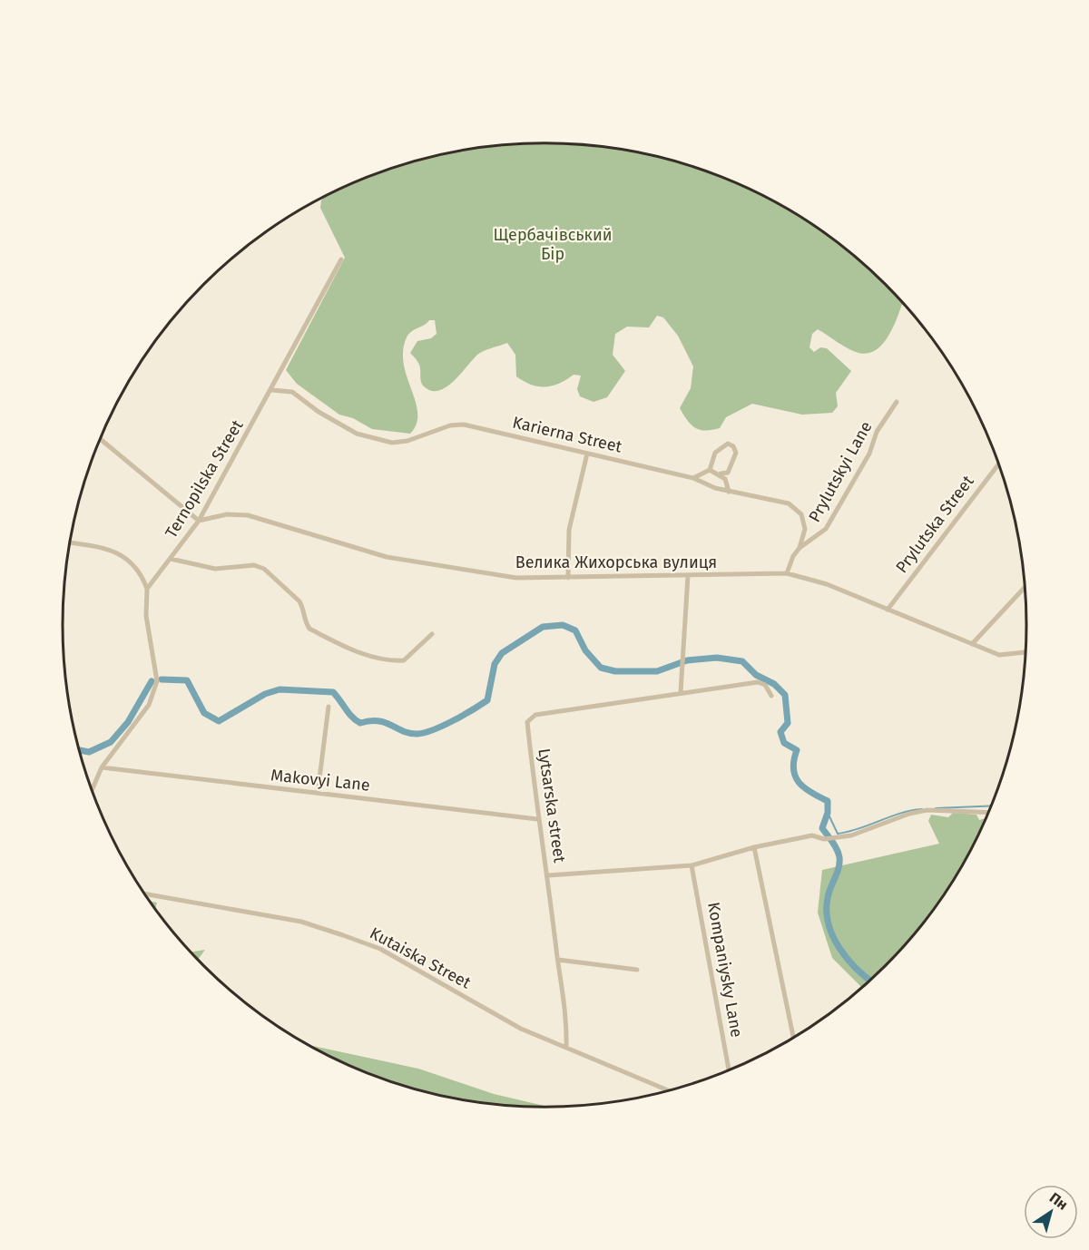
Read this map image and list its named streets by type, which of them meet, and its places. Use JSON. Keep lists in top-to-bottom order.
{
  "streets": {
    "street": [
      "Karierna Street",
      "Prylutskyi Lane",
      "Ternopilska Street",
      "Prylutska Street",
      "Велика Жихорська вулиця",
      "Makovyi Lane",
      "Lytsarska street",
      "Kutaiska Street",
      "Kompaniysky Lane"
    ]
  },
  "crossings": [
    ["Karierna Street", "Prylutskyi Lane"],
    ["Karierna Street", "Ternopilska Street"],
    ["Karierna Street", "Велика Жихорська вулиця"],
    ["Ternopilska Street", "Велика Жихорська вулиця"],
    ["Prylutska Street", "Велика Жихорська вулиця"],
    ["Makovyi Lane", "Lytsarska street"],
    ["Lytsarska street", "Kutaiska Street"]
  ],
  "parks": ["Щербачівський Бір"],
  "north": "top right"
}
